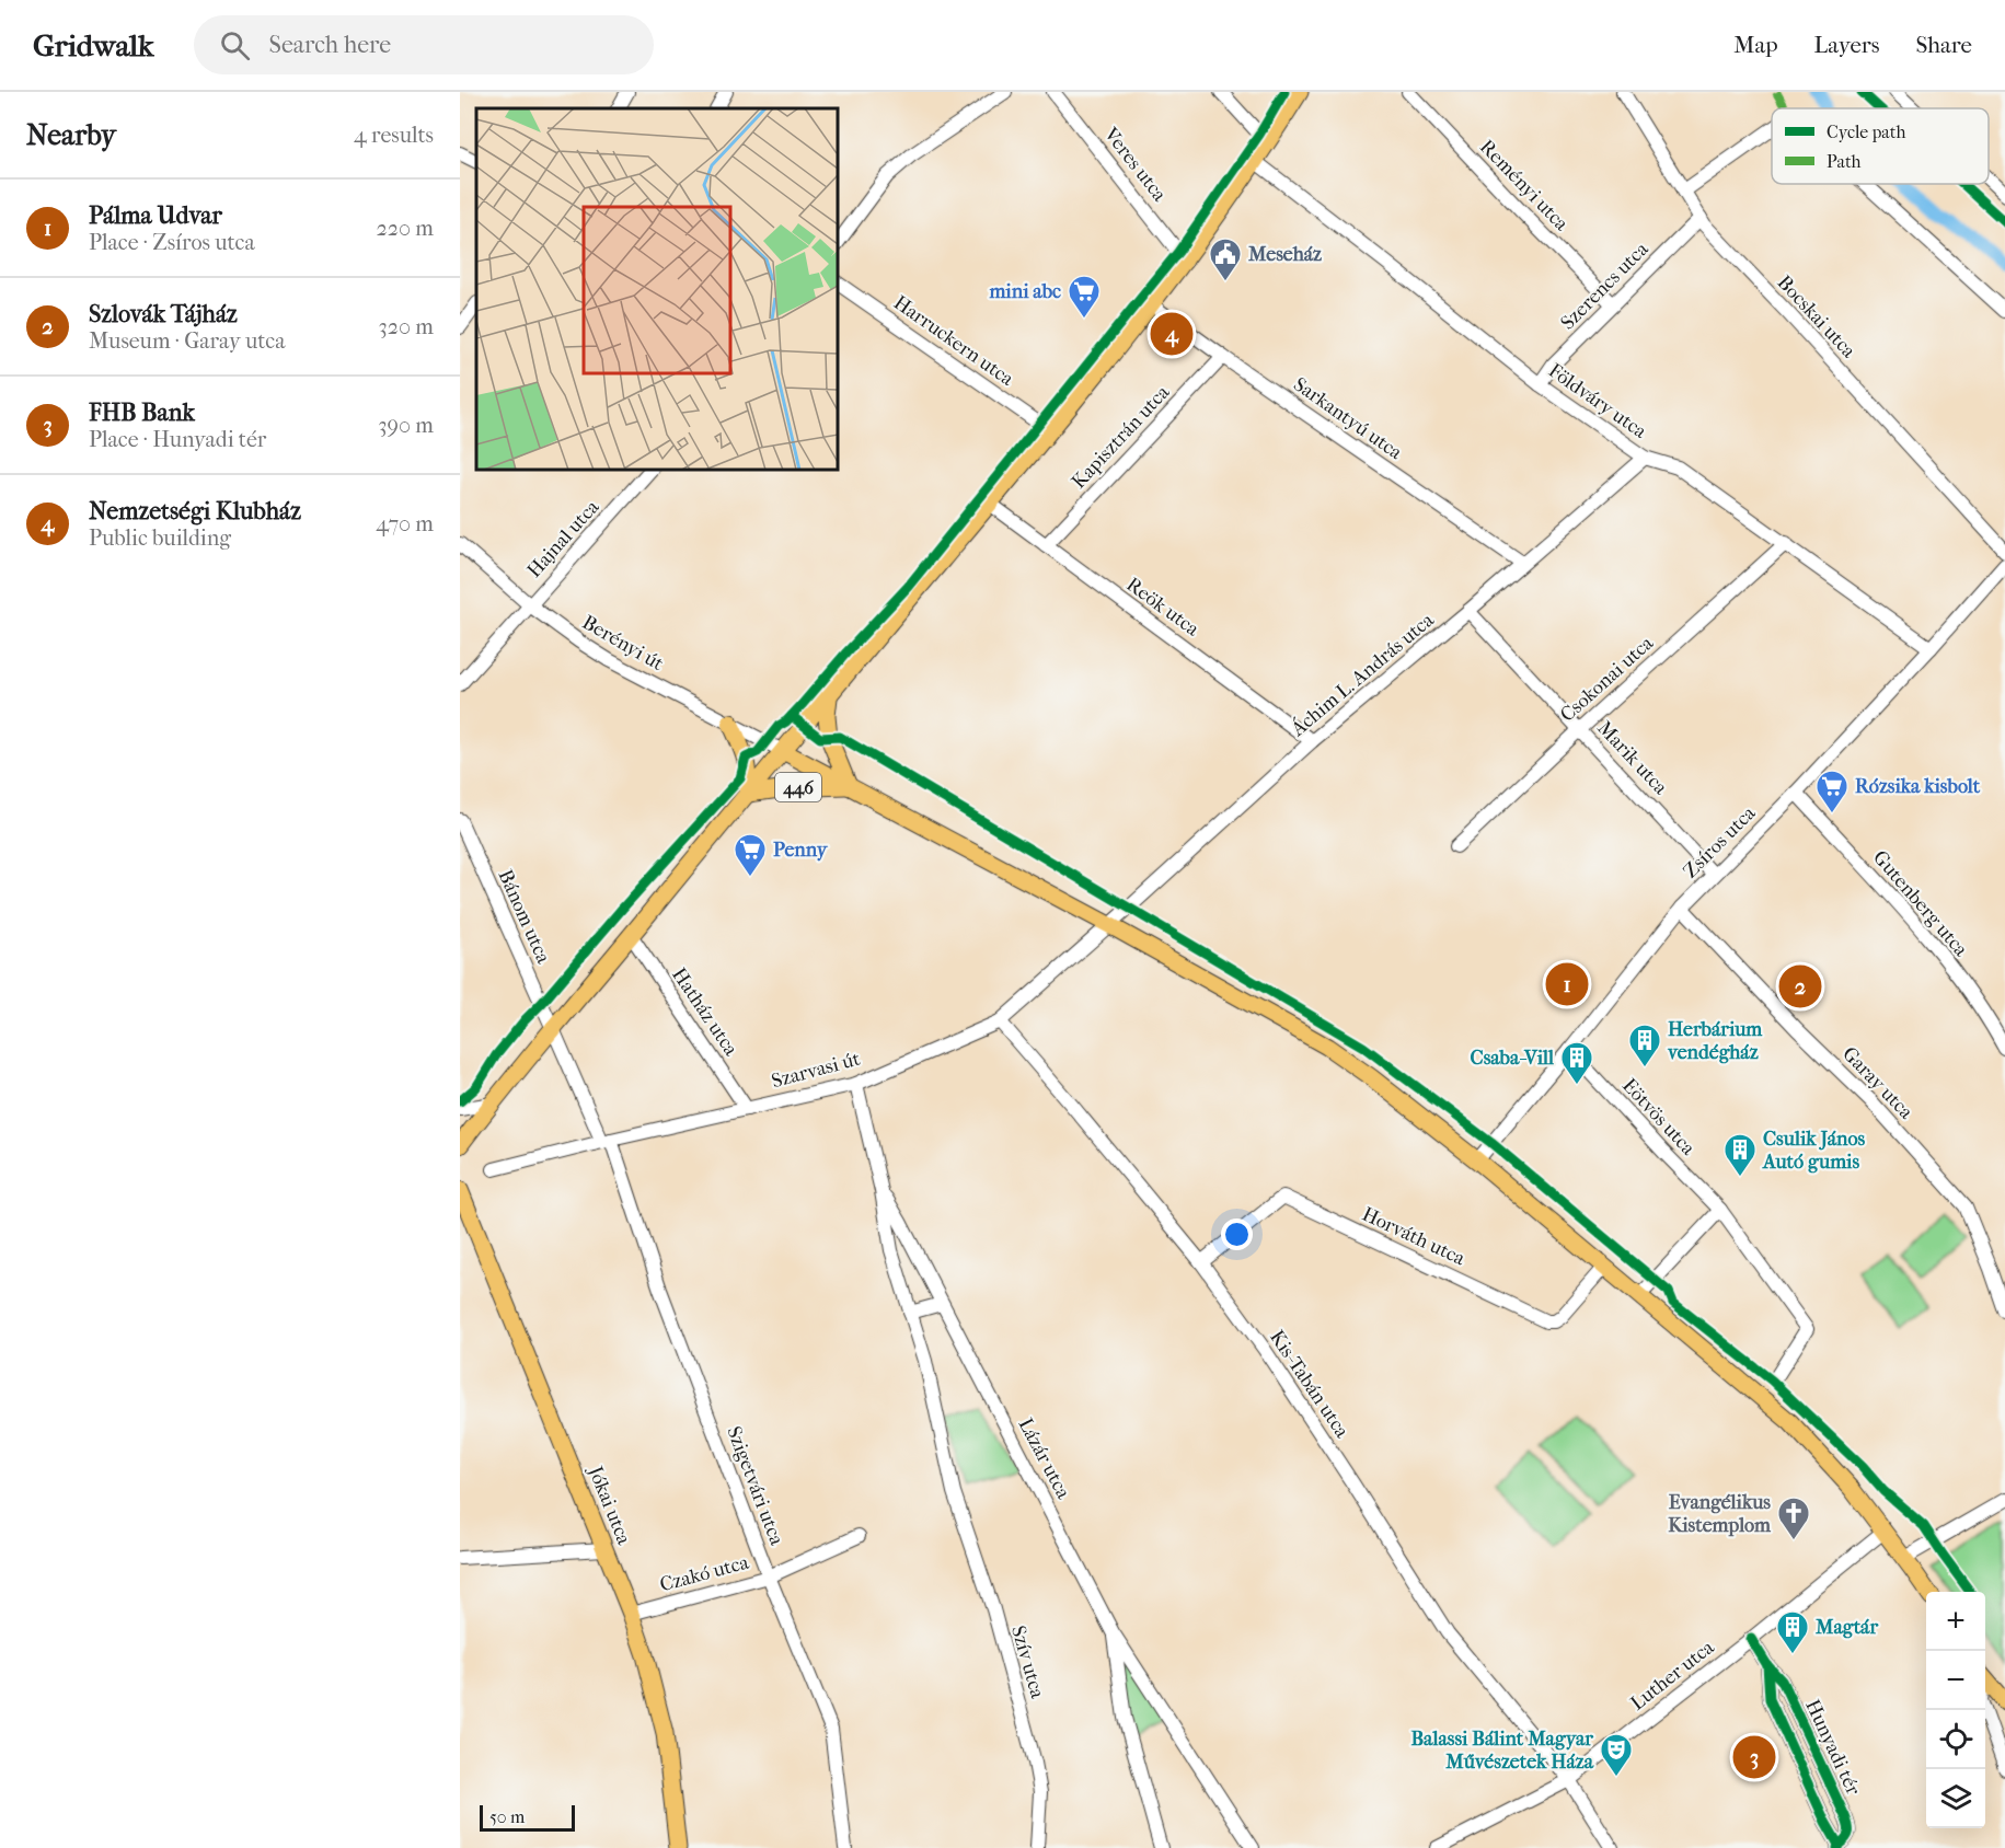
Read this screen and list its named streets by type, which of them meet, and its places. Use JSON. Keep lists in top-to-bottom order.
{
  "streets": {
    "main road": ["446", "Jókai utca"],
    "street": [
      "Veres utca",
      "Reményi utca",
      "Szerencs utca",
      "Bocskai utca",
      "Harruckern utca",
      "Földváry utca",
      "Sarkantyú utca",
      "Kapisztrán utca",
      "Hajnal utca",
      "Reök utca",
      "Berényi út",
      "Áchim L. András utca",
      "Csokonai utca",
      "Marik utca",
      "Zsíros utca",
      "Gutenberg utca",
      "Bánom utca",
      "Hatház utca",
      "Szarvasi út",
      "Garay utca",
      "Eötvös utca",
      "Horváth utca",
      "Kis-Tabán utca",
      "Lázár utca",
      "Szigetvári utca",
      "Czakó utca",
      "Szív utca",
      "Luther utca",
      "Hunyadi tér"
    ]
  },
  "crossings": [
    ["Reményi utca", "Szerencs utca"],
    ["Szerencs utca", "Bocskai utca"],
    ["Szerencs utca", "Földváry utca"],
    ["Földváry utca", "Áchim L. András utca"],
    ["Földváry utca", "Csokonai utca"],
    ["Földváry utca", "Zsíros utca"],
    ["Sarkantyú utca", "Kapisztrán utca"],
    ["Sarkantyú utca", "Áchim L. András utca"],
    ["Kapisztrán utca", "Reök utca"],
    ["Hajnal utca", "Berényi út"],
    ["Reök utca", "Áchim L. András utca"],
    ["Berényi út", "446"],
    ["Áchim L. András utca", "Marik utca"],
    ["Áchim L. András utca", "446"],
    ["Áchim L. András utca", "Szarvasi út"],
    ["Csokonai utca", "Marik utca"],
    ["Marik utca", "Zsíros utca"],
    ["446", "Zsíros utca"],
    ["446", "Bánom utca"],
    ["446", "Hatház utca"],
    ["446", "Szarvasi út"],
    ["446", "Horváth utca"],
    ["446", "Luther utca"],
    ["Zsíros utca", "Gutenberg utca"],
    ["Zsíros utca", "Garay utca"],
    ["Zsíros utca", "Eötvös utca"],
    ["Bánom utca", "Szarvasi út"],
    ["Bánom utca", "Szigetvári utca"],
    ["Hatház utca", "Szarvasi út"],
    ["Szarvasi út", "Kis-Tabán utca"],
    ["Szarvasi út", "Lázár utca"],
    ["Szarvasi út", "Szigetvári utca"],
    ["Horváth utca", "Kis-Tabán utca"],
    ["Kis-Tabán utca", "Luther utca"],
    ["Lázár utca", "Szív utca"],
    ["Szigetvári utca", "Czakó utca"],
    ["Jókai utca", "Czakó utca"],
    ["Luther utca", "Hunyadi tér"]
  ],
  "places": {
    "public building": ["Meseház"],
    "supermarket": ["mini abc", "Rózsika kisbolt", "Penny"],
    "building": [
      "Herbárium vendégház",
      "Csaba-Vill",
      "Csulik János Autó gumis",
      "Magtár"
    ],
    "church": ["Evangélikus Kistemplom"],
    "theatre": ["Balassi Bálint Magyar Művészetek Háza"]
  },
  "legend": ["Cycle path", "Path"],
  "scale_bar": "50 m",
  "page": {
    "header": "Gridwalk",
    "search": "Search here",
    "nav": ["Map", "Layers", "Share"],
    "heading": ["Nearby", "4 results"],
    "list": [
      {
        "mark": "1",
        "name": "Pálma Udvar",
        "note": "Place · Zsíros utca",
        "value": "220 m"
      },
      {
        "mark": "2",
        "name": "Szlovák Tájház",
        "note": "Museum · Garay utca",
        "value": "320 m"
      },
      {
        "mark": "3",
        "name": "FHB Bank",
        "note": "Place · Hunyadi tér",
        "value": "390 m"
      },
      {
        "mark": "4",
        "name": "Nemzetségi Klubház",
        "note": "Public building",
        "value": "470 m"
      }
    ],
    "pins": [
      "4",
      "1",
      "2",
      "3"
    ],
    "map_buttons": ["+", "−"],
    "scale": "50 m"
  }
}
